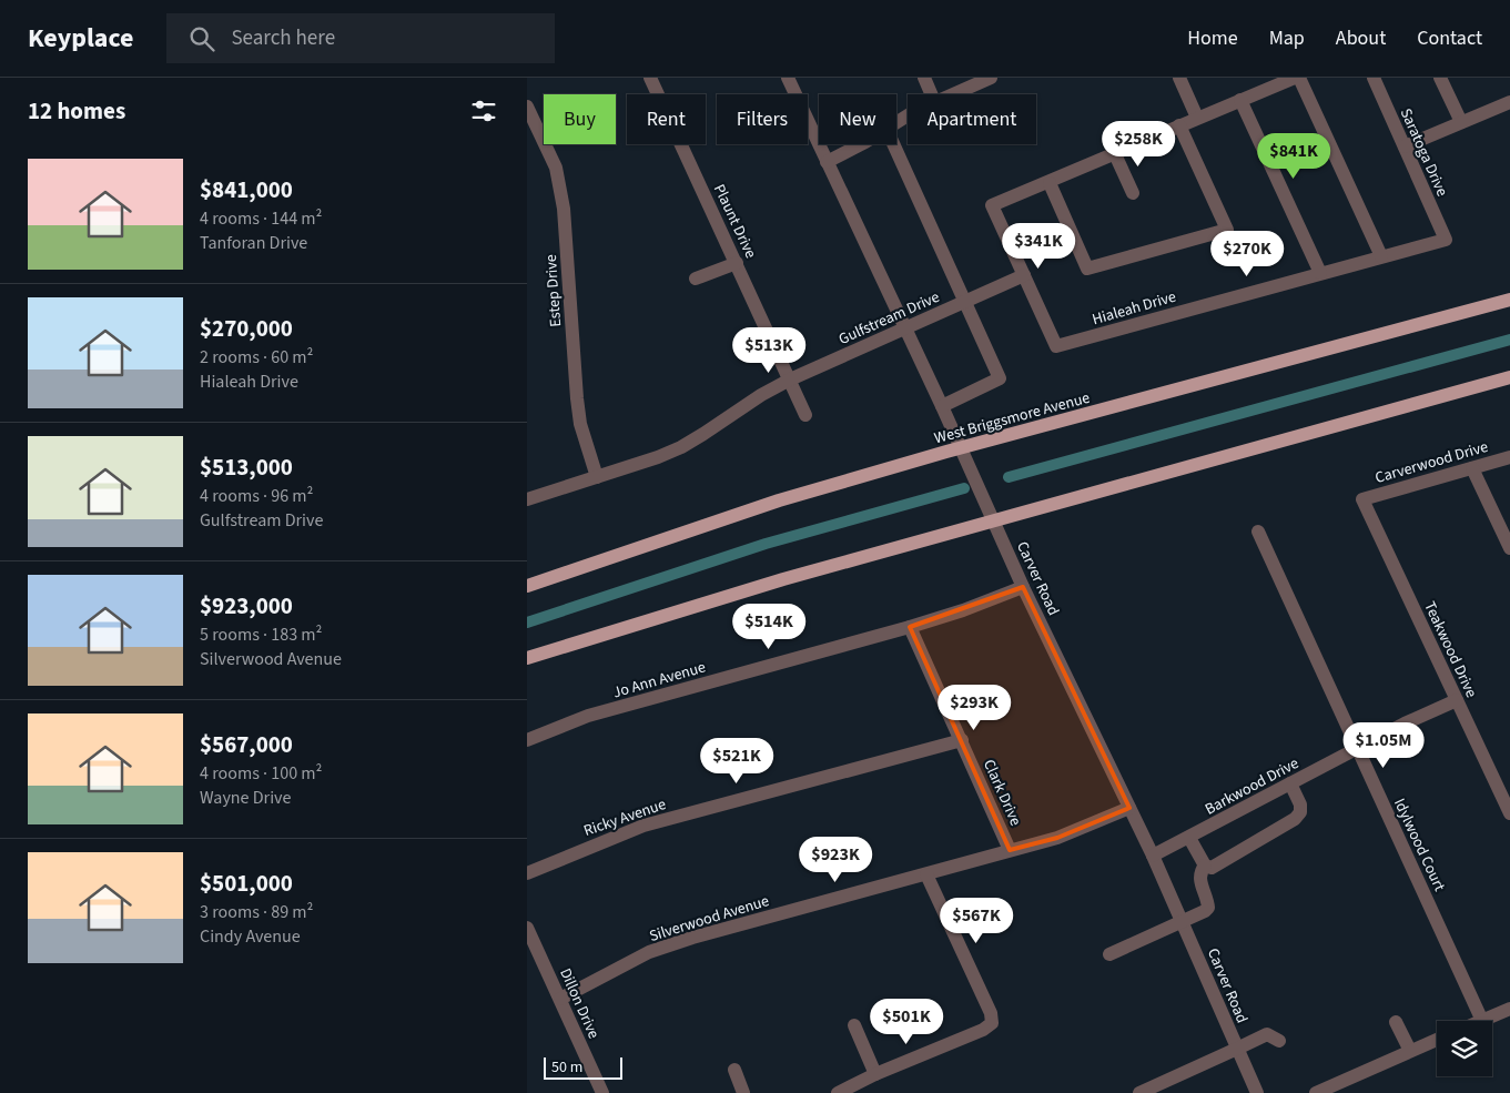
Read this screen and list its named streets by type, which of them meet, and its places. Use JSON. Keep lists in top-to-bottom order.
{
  "streets": {
    "main road": ["West Briggsmore Avenue"],
    "street": [
      "Saratoga Drive",
      "Plaunt Drive",
      "Estep Drive",
      "Hialeah Drive",
      "Gulfstream Drive",
      "Carverwood Drive",
      "Carver Road",
      "Teakwood Drive",
      "Jo Ann Avenue",
      "Barkwood Drive",
      "Clark Drive",
      "Ricky Avenue",
      "Idylwood Court",
      "Silverwood Avenue",
      "Dillon Drive"
    ]
  },
  "crossings": [
    ["Saratoga Drive", "Hialeah Drive"],
    ["Plaunt Drive", "Gulfstream Drive"],
    ["Estep Drive", "Gulfstream Drive"],
    ["Hialeah Drive", "Gulfstream Drive"],
    ["Gulfstream Drive", "Carver Road"],
    ["West Briggsmore Avenue", "Carver Road"],
    ["Carverwood Drive", "Teakwood Drive"],
    ["Carver Road", "Jo Ann Avenue"],
    ["Carver Road", "Barkwood Drive"],
    ["Carver Road", "Silverwood Avenue"],
    ["Teakwood Drive", "Barkwood Drive"],
    ["Jo Ann Avenue", "Clark Drive"],
    ["Barkwood Drive", "Idylwood Court"],
    ["Clark Drive", "Ricky Avenue"],
    ["Clark Drive", "Silverwood Avenue"],
    ["Silverwood Avenue", "Dillon Drive"]
  ],
  "scale_bar": "50 m",
  "page": {
    "header": "Keyplace",
    "search": "Search here",
    "nav": [
      "Home",
      "Map",
      "About",
      "Contact"
    ],
    "heading": "12 homes",
    "chip": [
      "Buy",
      "Rent",
      "Filters",
      "New",
      "Apartment"
    ],
    "price": [
      "$258K",
      "$841K",
      "$341K",
      "$270K",
      "$513K",
      "$514K",
      "$293K",
      "$1.05M",
      "$521K",
      "$923K",
      "$567K",
      "$501K"
    ],
    "list": [
      {
        "name": "$841,000",
        "note": "4 rooms · 144 m² · Tanforan Drive"
      },
      {
        "name": "$270,000",
        "note": "2 rooms · 60 m² · Hialeah Drive"
      },
      {
        "name": "$513,000",
        "note": "4 rooms · 96 m² · Gulfstream Drive"
      },
      {
        "name": "$923,000",
        "note": "5 rooms · 183 m² · Silverwood Avenue"
      },
      {
        "name": "$567,000",
        "note": "4 rooms · 100 m² · Wayne Drive"
      },
      {
        "name": "$501,000",
        "note": "3 rooms · 89 m² · Cindy Avenue"
      }
    ],
    "scale": "50 m"
  }
}
